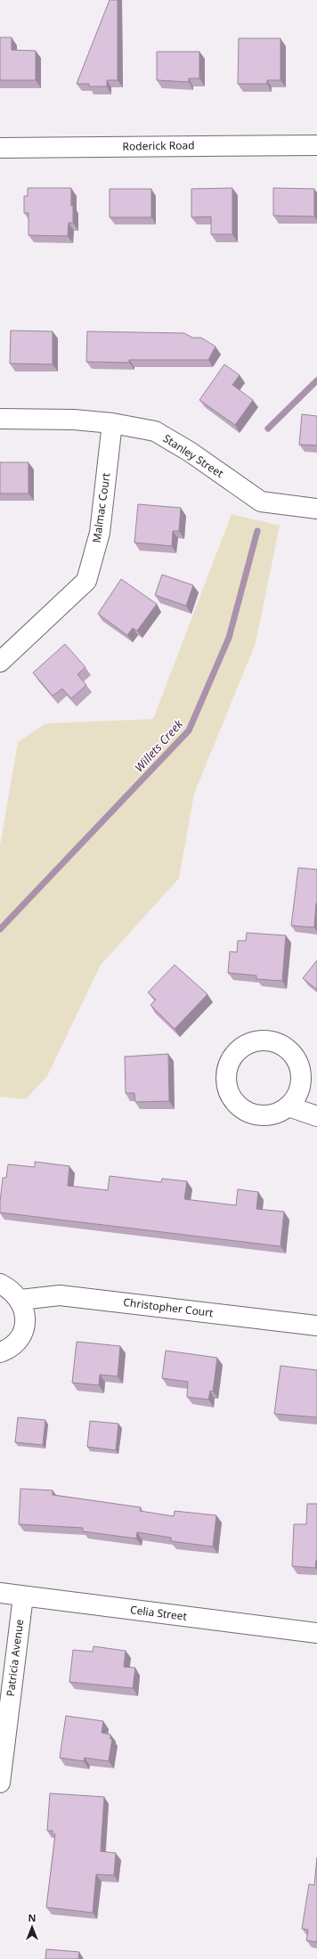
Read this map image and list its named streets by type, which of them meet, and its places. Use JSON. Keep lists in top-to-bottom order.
{
  "streets": {
    "street": [
      "Roderick Road",
      "Stanley Street",
      "Malmac Court",
      "Christopher Court",
      "Celia Street",
      "Patricia Avenue"
    ]
  },
  "crossings": [
    ["Stanley Street", "Malmac Court"],
    ["Celia Street", "Patricia Avenue"]
  ],
  "water": ["Willets Creek"],
  "north": "top"
}
